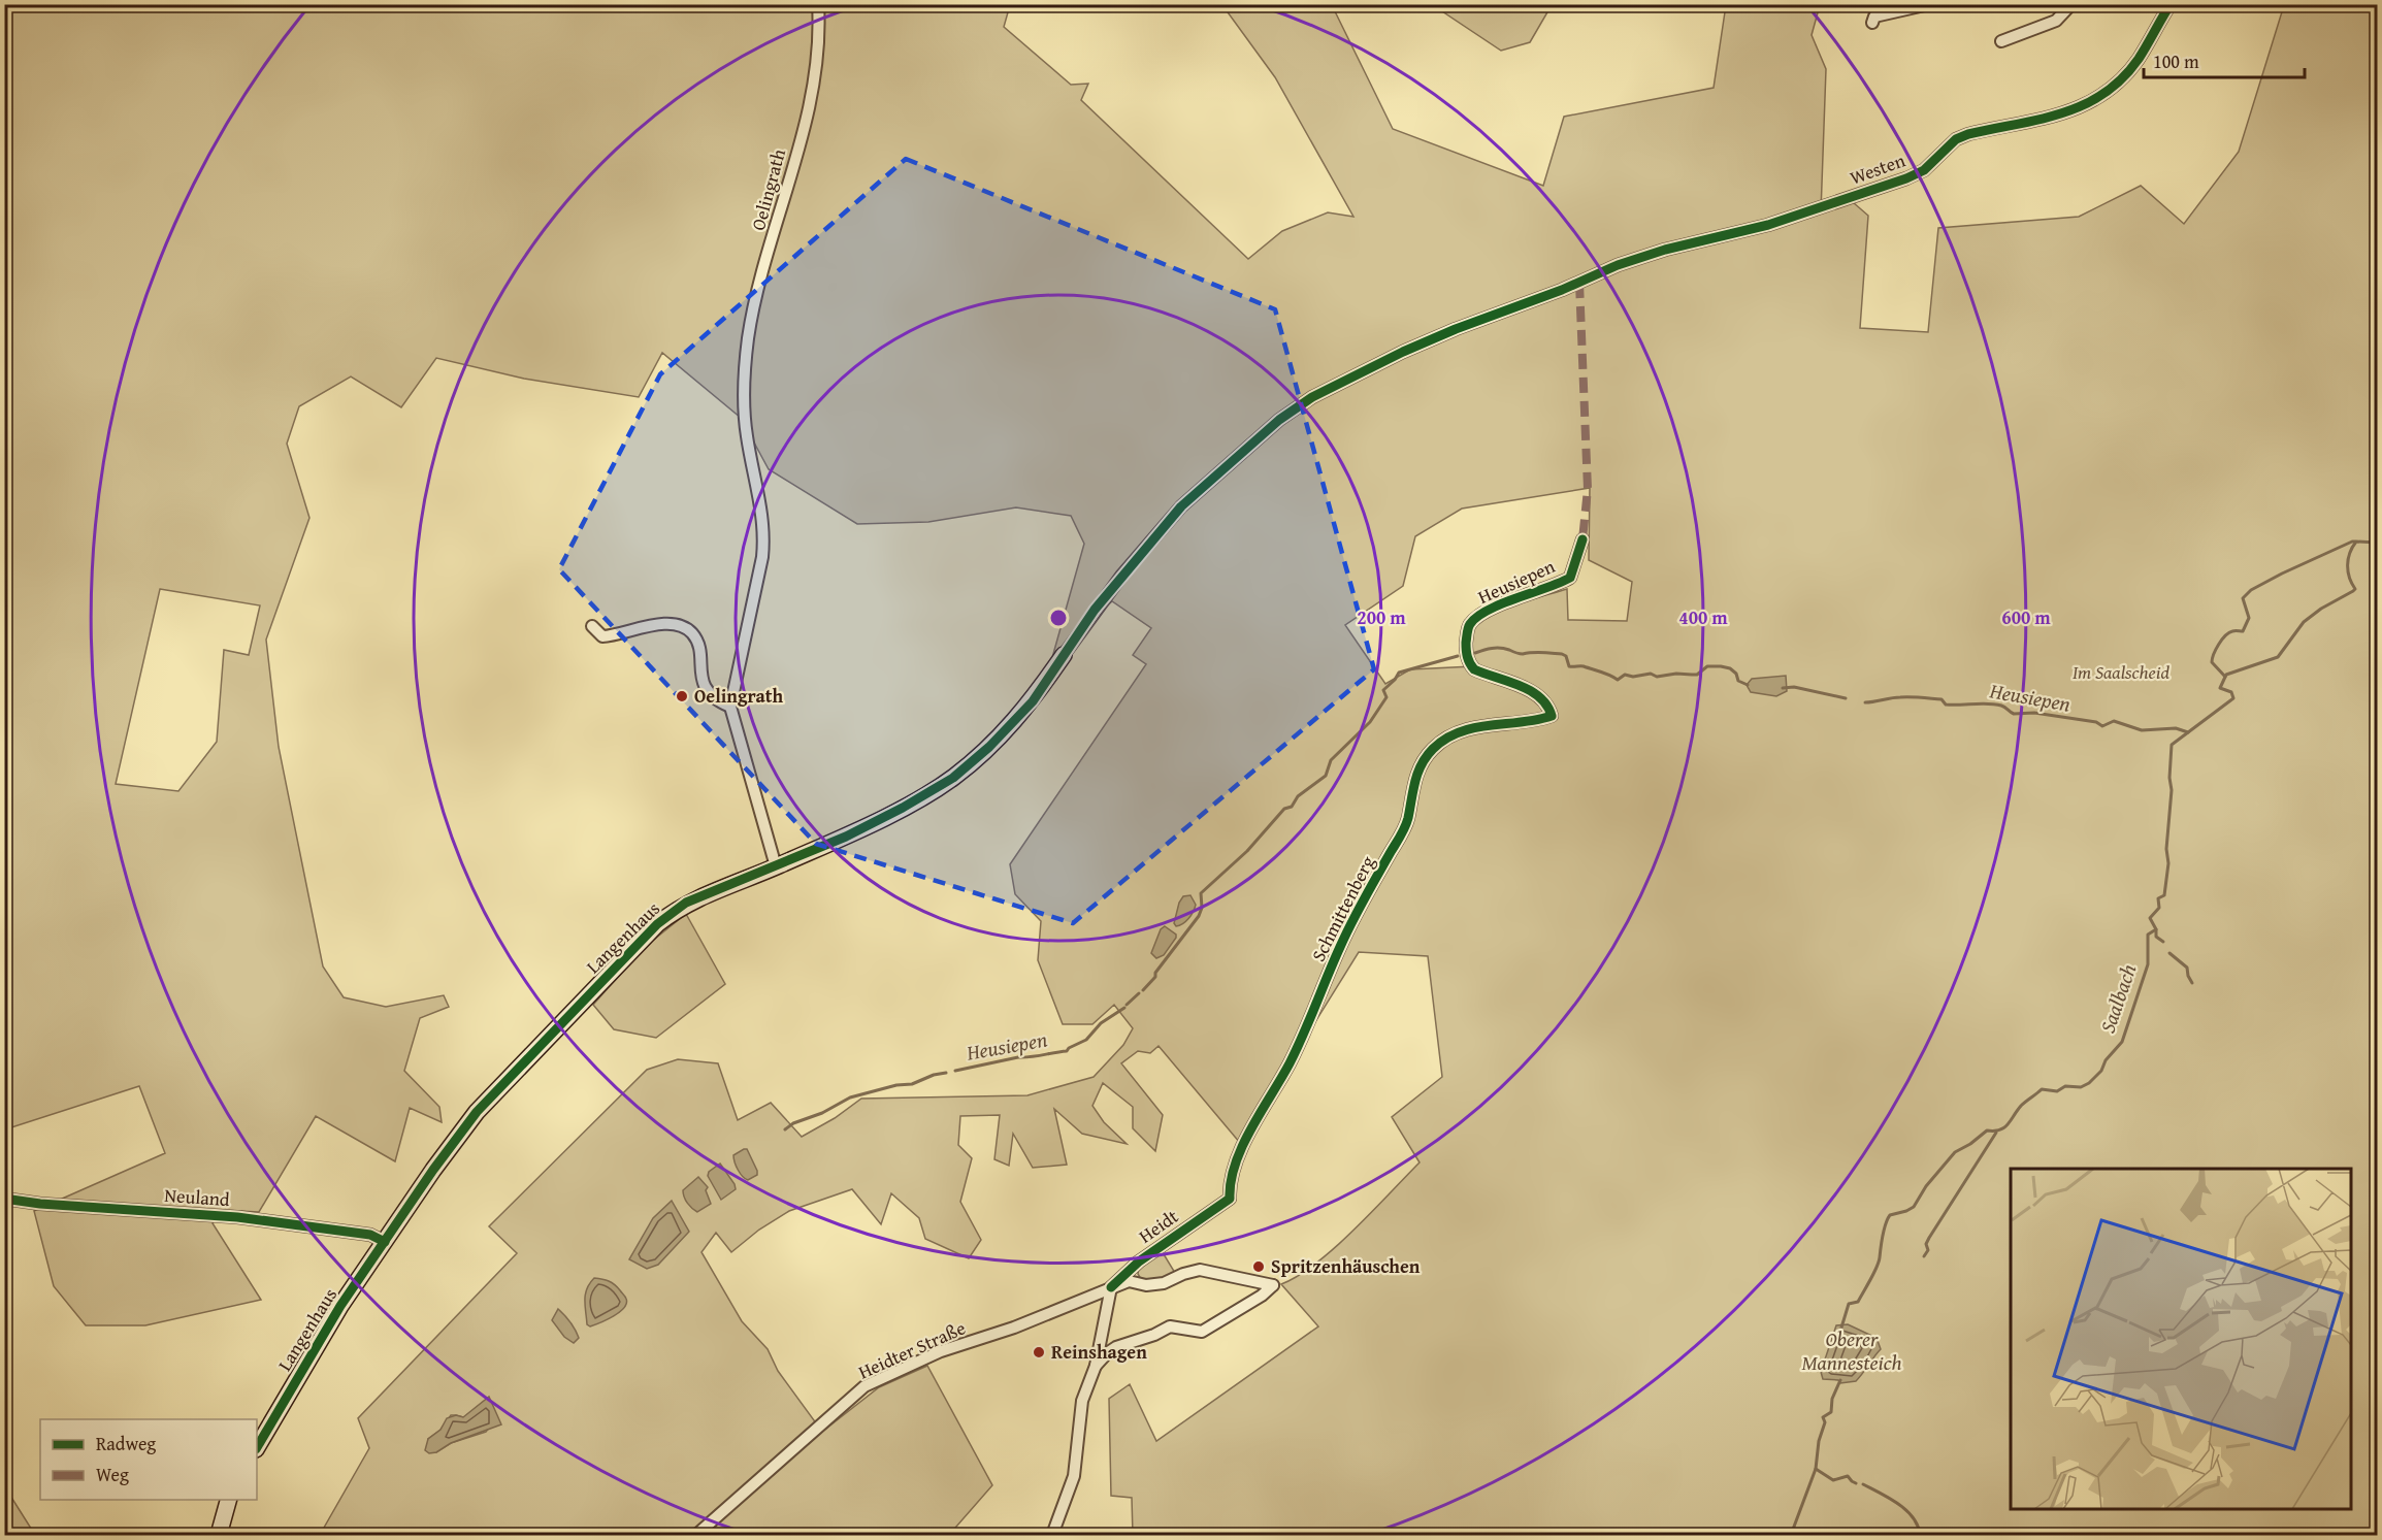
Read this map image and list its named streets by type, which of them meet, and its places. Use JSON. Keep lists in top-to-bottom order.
{
  "streets": {
    "street": [
      "Westen",
      "Oelingrath",
      "Heusiepen",
      "Schmittenberg",
      "Langenhaus",
      "Neuland",
      "Heidt",
      "Heidter Straße"
    ]
  },
  "crossings": [
    ["Westen", "Langenhaus"],
    ["Oelingrath", "Langenhaus"],
    ["Heusiepen", "Schmittenberg"],
    ["Schmittenberg", "Heidt"],
    ["Langenhaus", "Neuland"],
    ["Heidt", "Heidter Straße"]
  ],
  "water": ["Heusiepen", "Saalbach", "Oberer Mannesteich"],
  "parks": ["Im Saalscheid"],
  "places": ["Oelingrath", "Spritzenhäuschen", "Reinshagen"],
  "legend": ["Radweg", "Weg"],
  "scale_bar": "100 m",
  "rings": ["200 m", "400 m", "600 m"]
}
